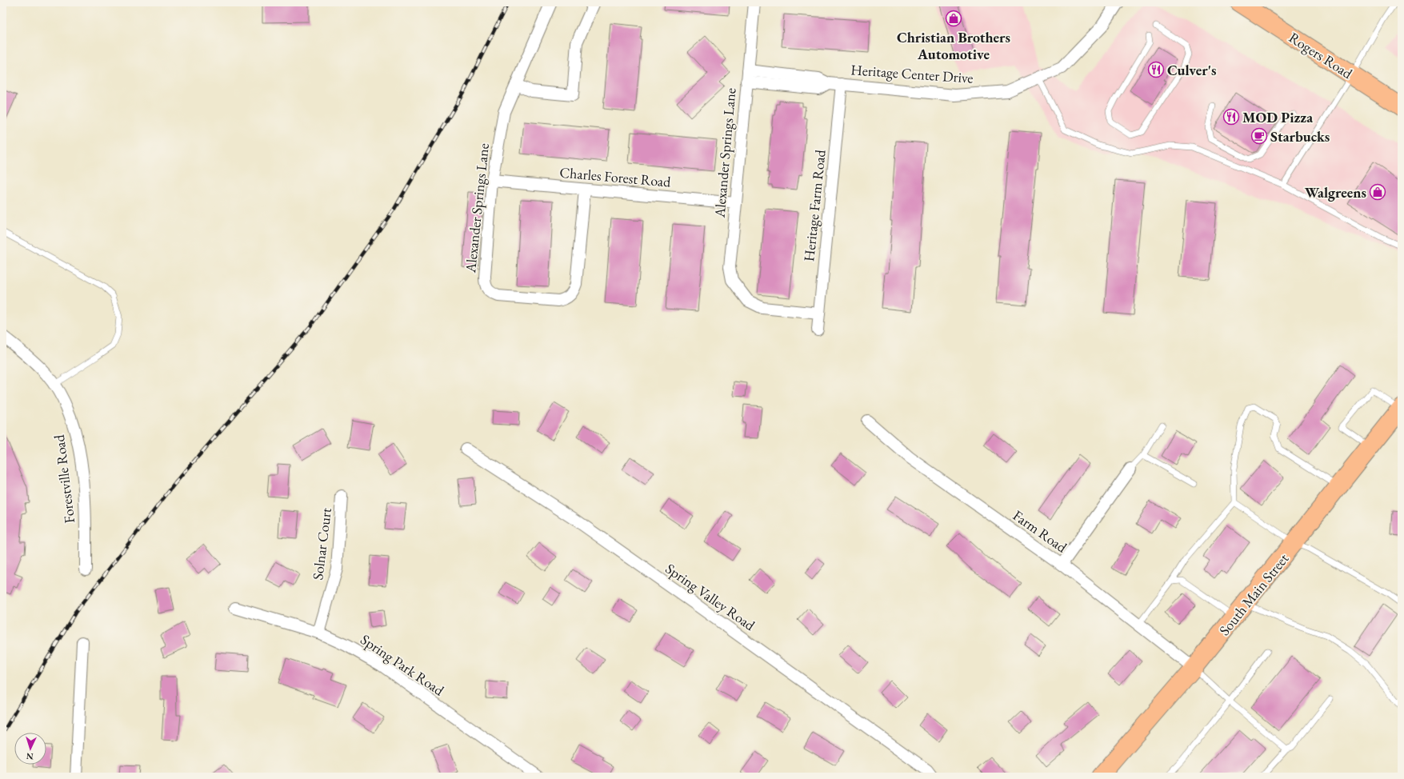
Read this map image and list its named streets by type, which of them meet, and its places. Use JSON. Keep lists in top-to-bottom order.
{
  "streets": {
    "main road": ["Rogers Road", "South Main Street"],
    "street": [
      "Heritage Center Drive",
      "Alexander Springs Lane",
      "Charles Forest Road",
      "Heritage Farm Road",
      "Forestville Road",
      "Farm Road",
      "Solnar Court",
      "Spring Valley Road",
      "Spring Park Road"
    ]
  },
  "crossings": [
    ["Heritage Center Drive", "Alexander Springs Lane"],
    ["Heritage Center Drive", "Heritage Farm Road"],
    ["Alexander Springs Lane", "Charles Forest Road"],
    ["Alexander Springs Lane", "Heritage Farm Road"],
    ["Farm Road", "South Main Street"],
    ["Solnar Court", "Spring Park Road"]
  ],
  "places": {
    "shop": ["Christian Brothers Automotive", "Walgreens"],
    "restaurant": ["Culver's", "MOD Pizza"],
    "cafe": ["Starbucks"]
  },
  "north": "bottom"
}
